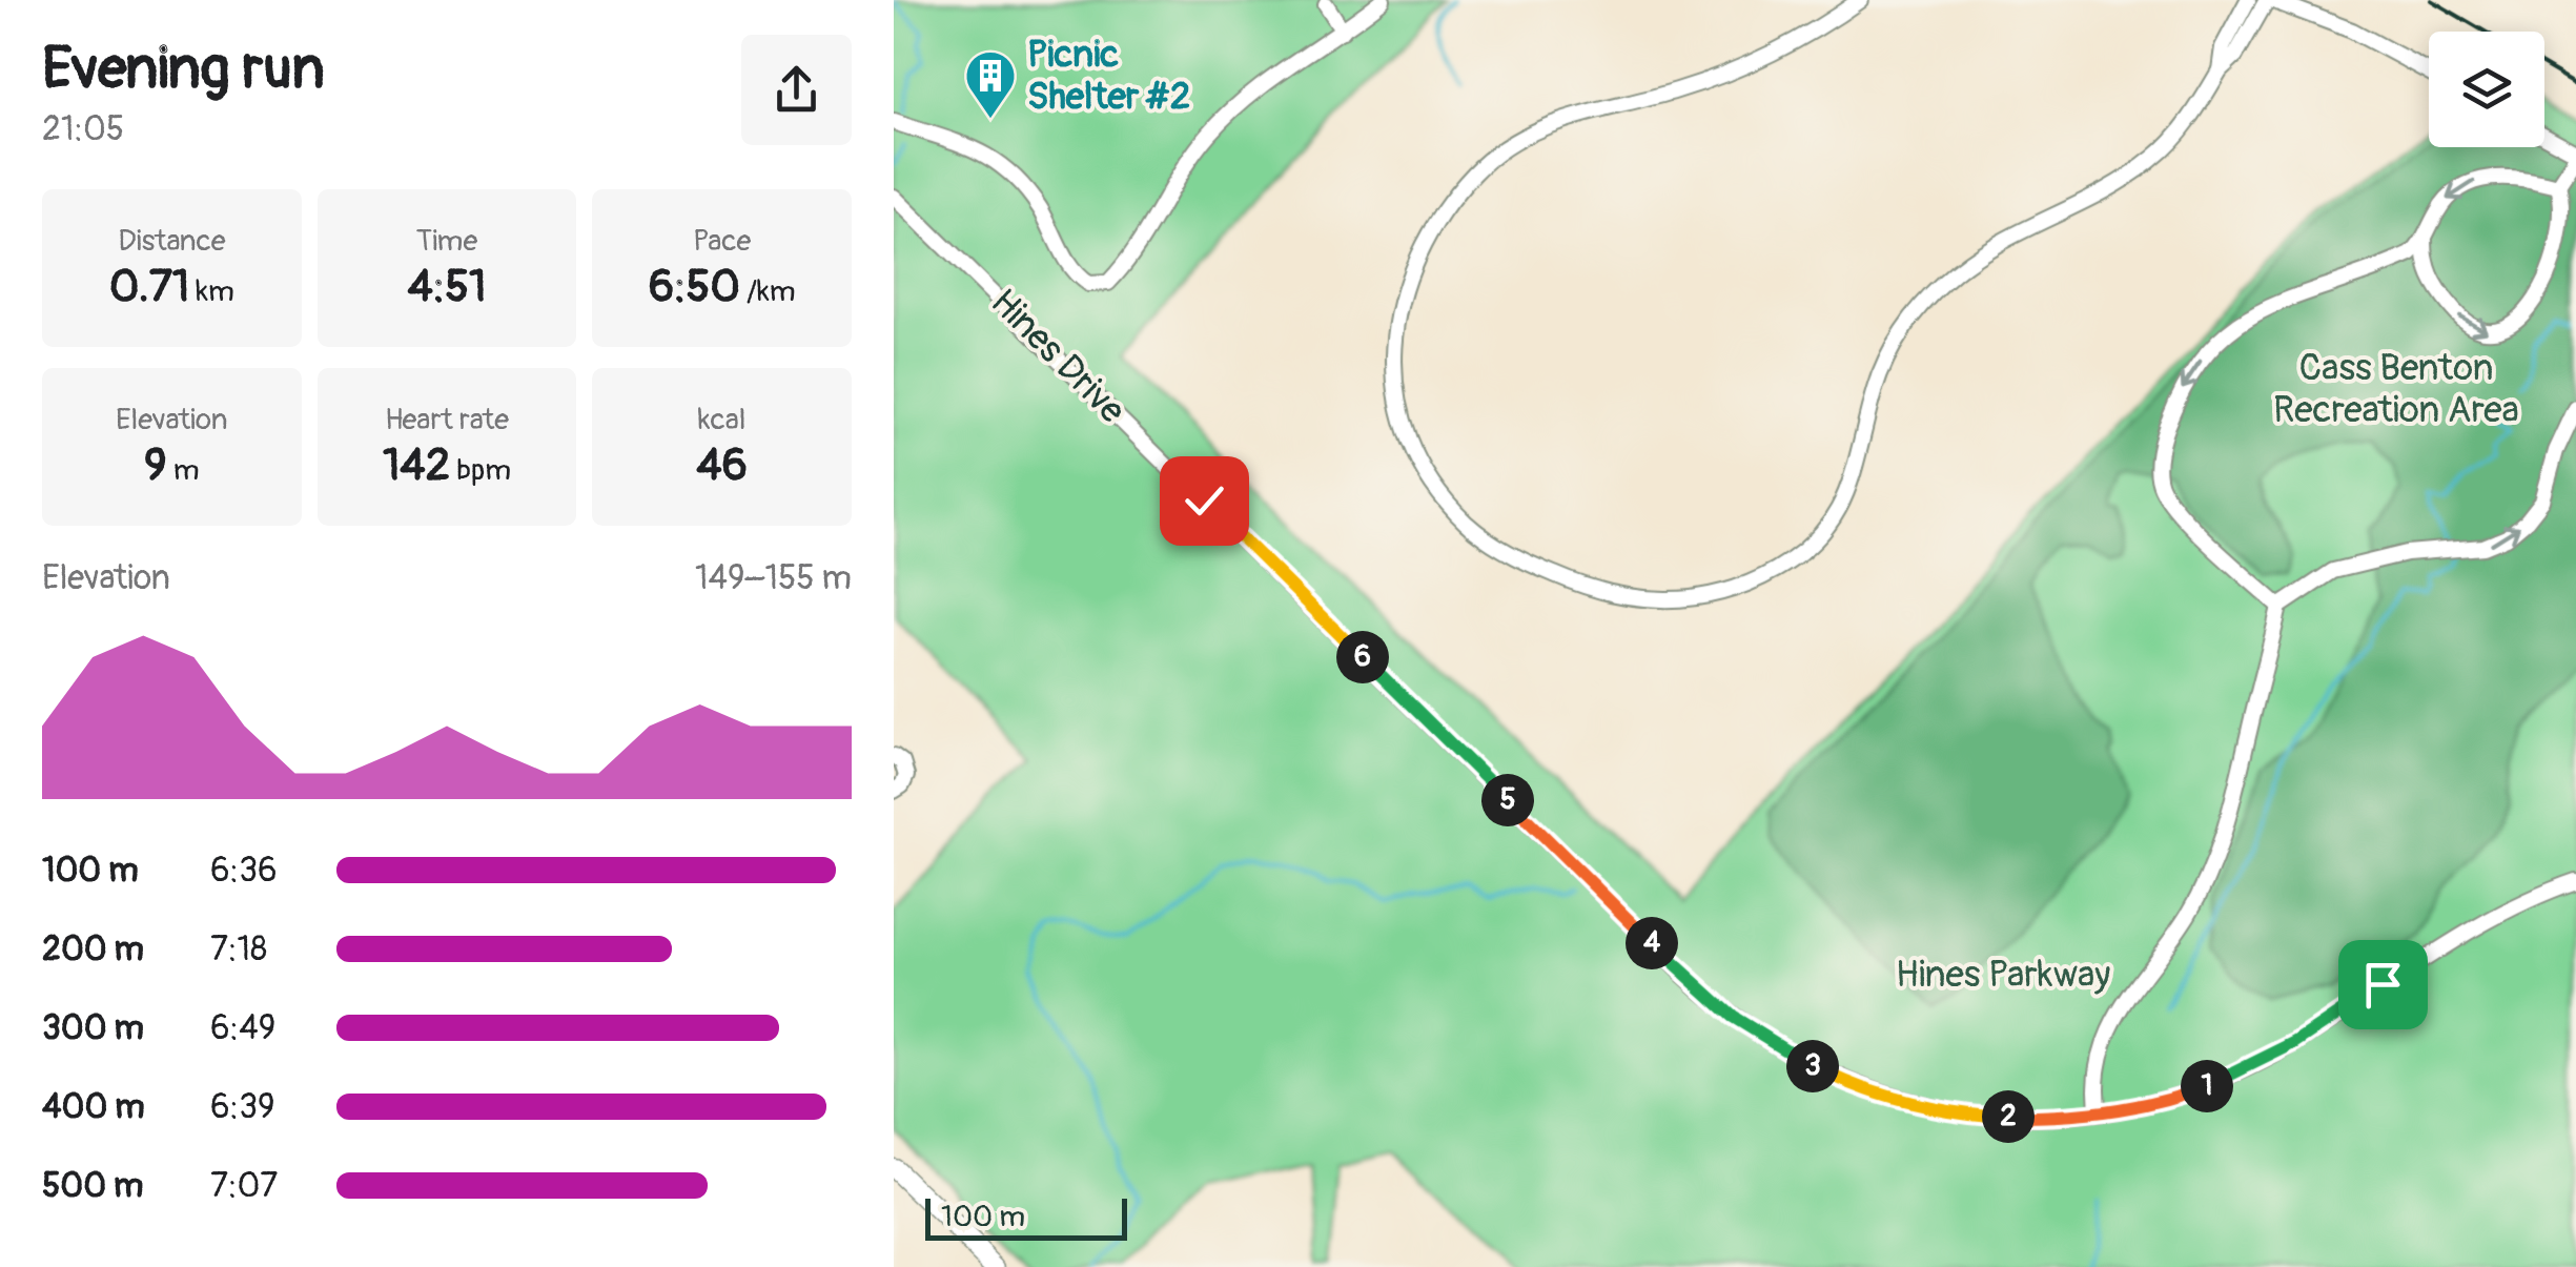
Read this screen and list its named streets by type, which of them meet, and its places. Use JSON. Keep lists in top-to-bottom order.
{
  "streets": {
    "street": ["Hines Drive"]
  },
  "parks": ["Cass Benton Recreation Area", "Hines Parkway"],
  "places": {
    "building": ["Picnic Shelter #2"]
  },
  "scale_bar": "100 m",
  "page": {
    "heading": ["Evening run", "21:05"],
    "stats": [
      ["Distance", "0.71 km"],
      ["Time", "4:51"],
      ["Pace", "6:50 /km"],
      ["Elevation", "9 m"],
      ["Heart rate", "142 bpm"],
      ["kcal", "46"]
    ],
    "chart": ["Elevation", "149–155 m"],
    "pins": [
      "6",
      "5",
      "4",
      "3",
      "1",
      "2"
    ],
    "list": [
      {
        "name": "100 m",
        "note": "6:36"
      },
      {
        "name": "200 m",
        "note": "7:18"
      },
      {
        "name": "300 m",
        "note": "6:49"
      },
      {
        "name": "400 m",
        "note": "6:39"
      },
      {
        "name": "500 m",
        "note": "7:07"
      }
    ],
    "scale": "100 m"
  }
}
